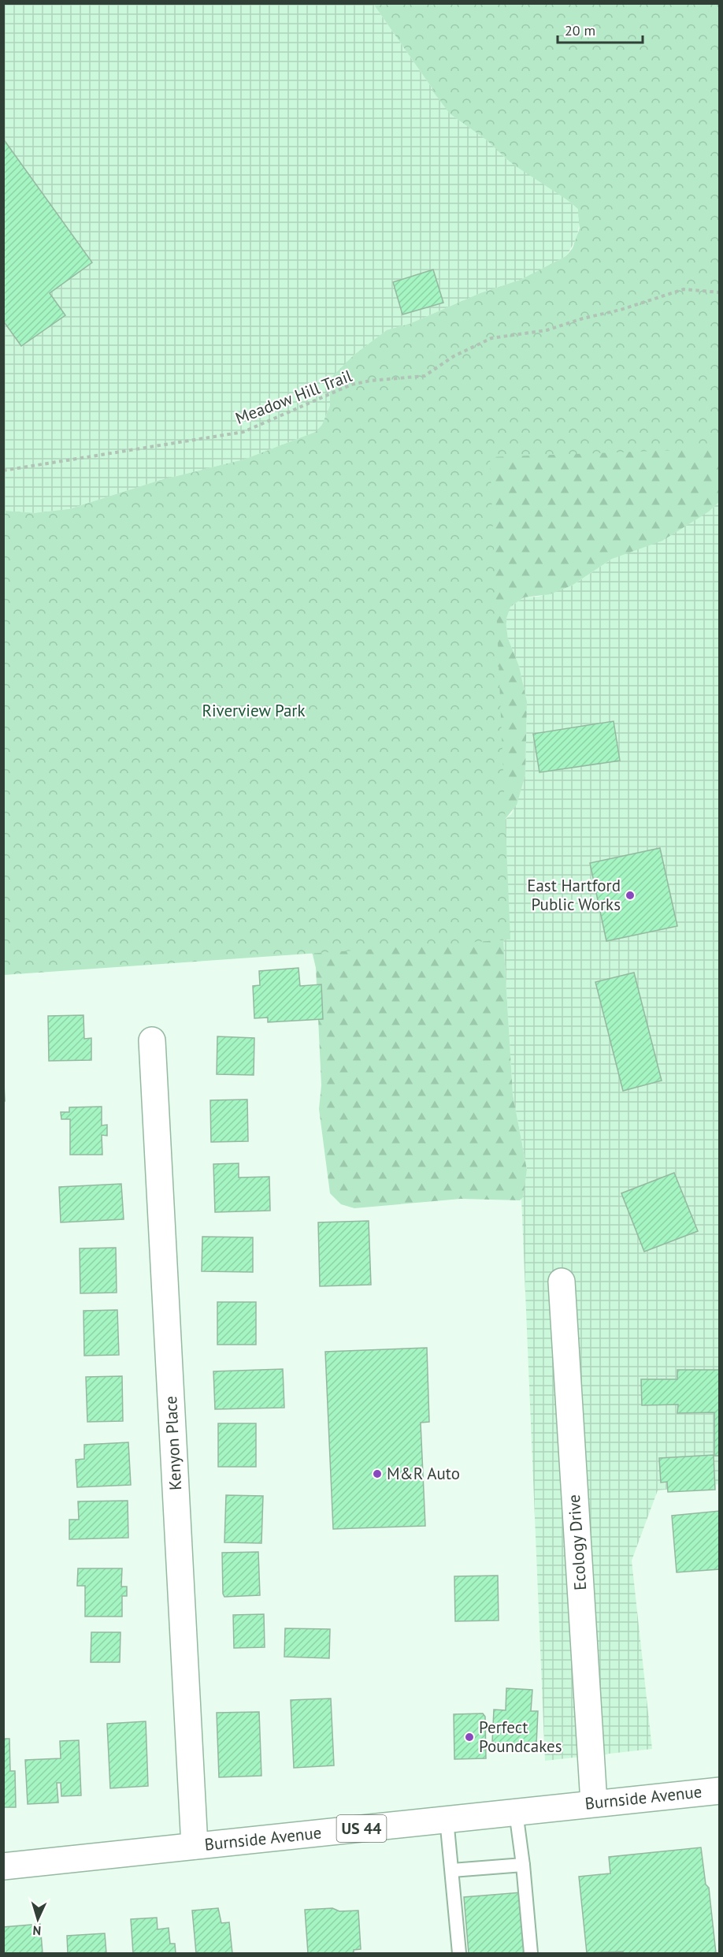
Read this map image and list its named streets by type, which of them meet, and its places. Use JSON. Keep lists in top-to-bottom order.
{
  "streets": {
    "street": [
      "Kenyon Place",
      "Ecology Drive",
      "Burnside Avenue",
      "US 44"
    ],
    "path": ["Meadow Hill Trail"]
  },
  "crossings": [
    ["Kenyon Place", "Burnside Avenue"],
    ["Ecology Drive", "Burnside Avenue"]
  ],
  "parks": ["Riverview Park"],
  "places": ["East Hartford Public Works", "M&R Auto", "Perfect Poundcakes"],
  "scale_bar": "20 m",
  "north": "bottom"
}
